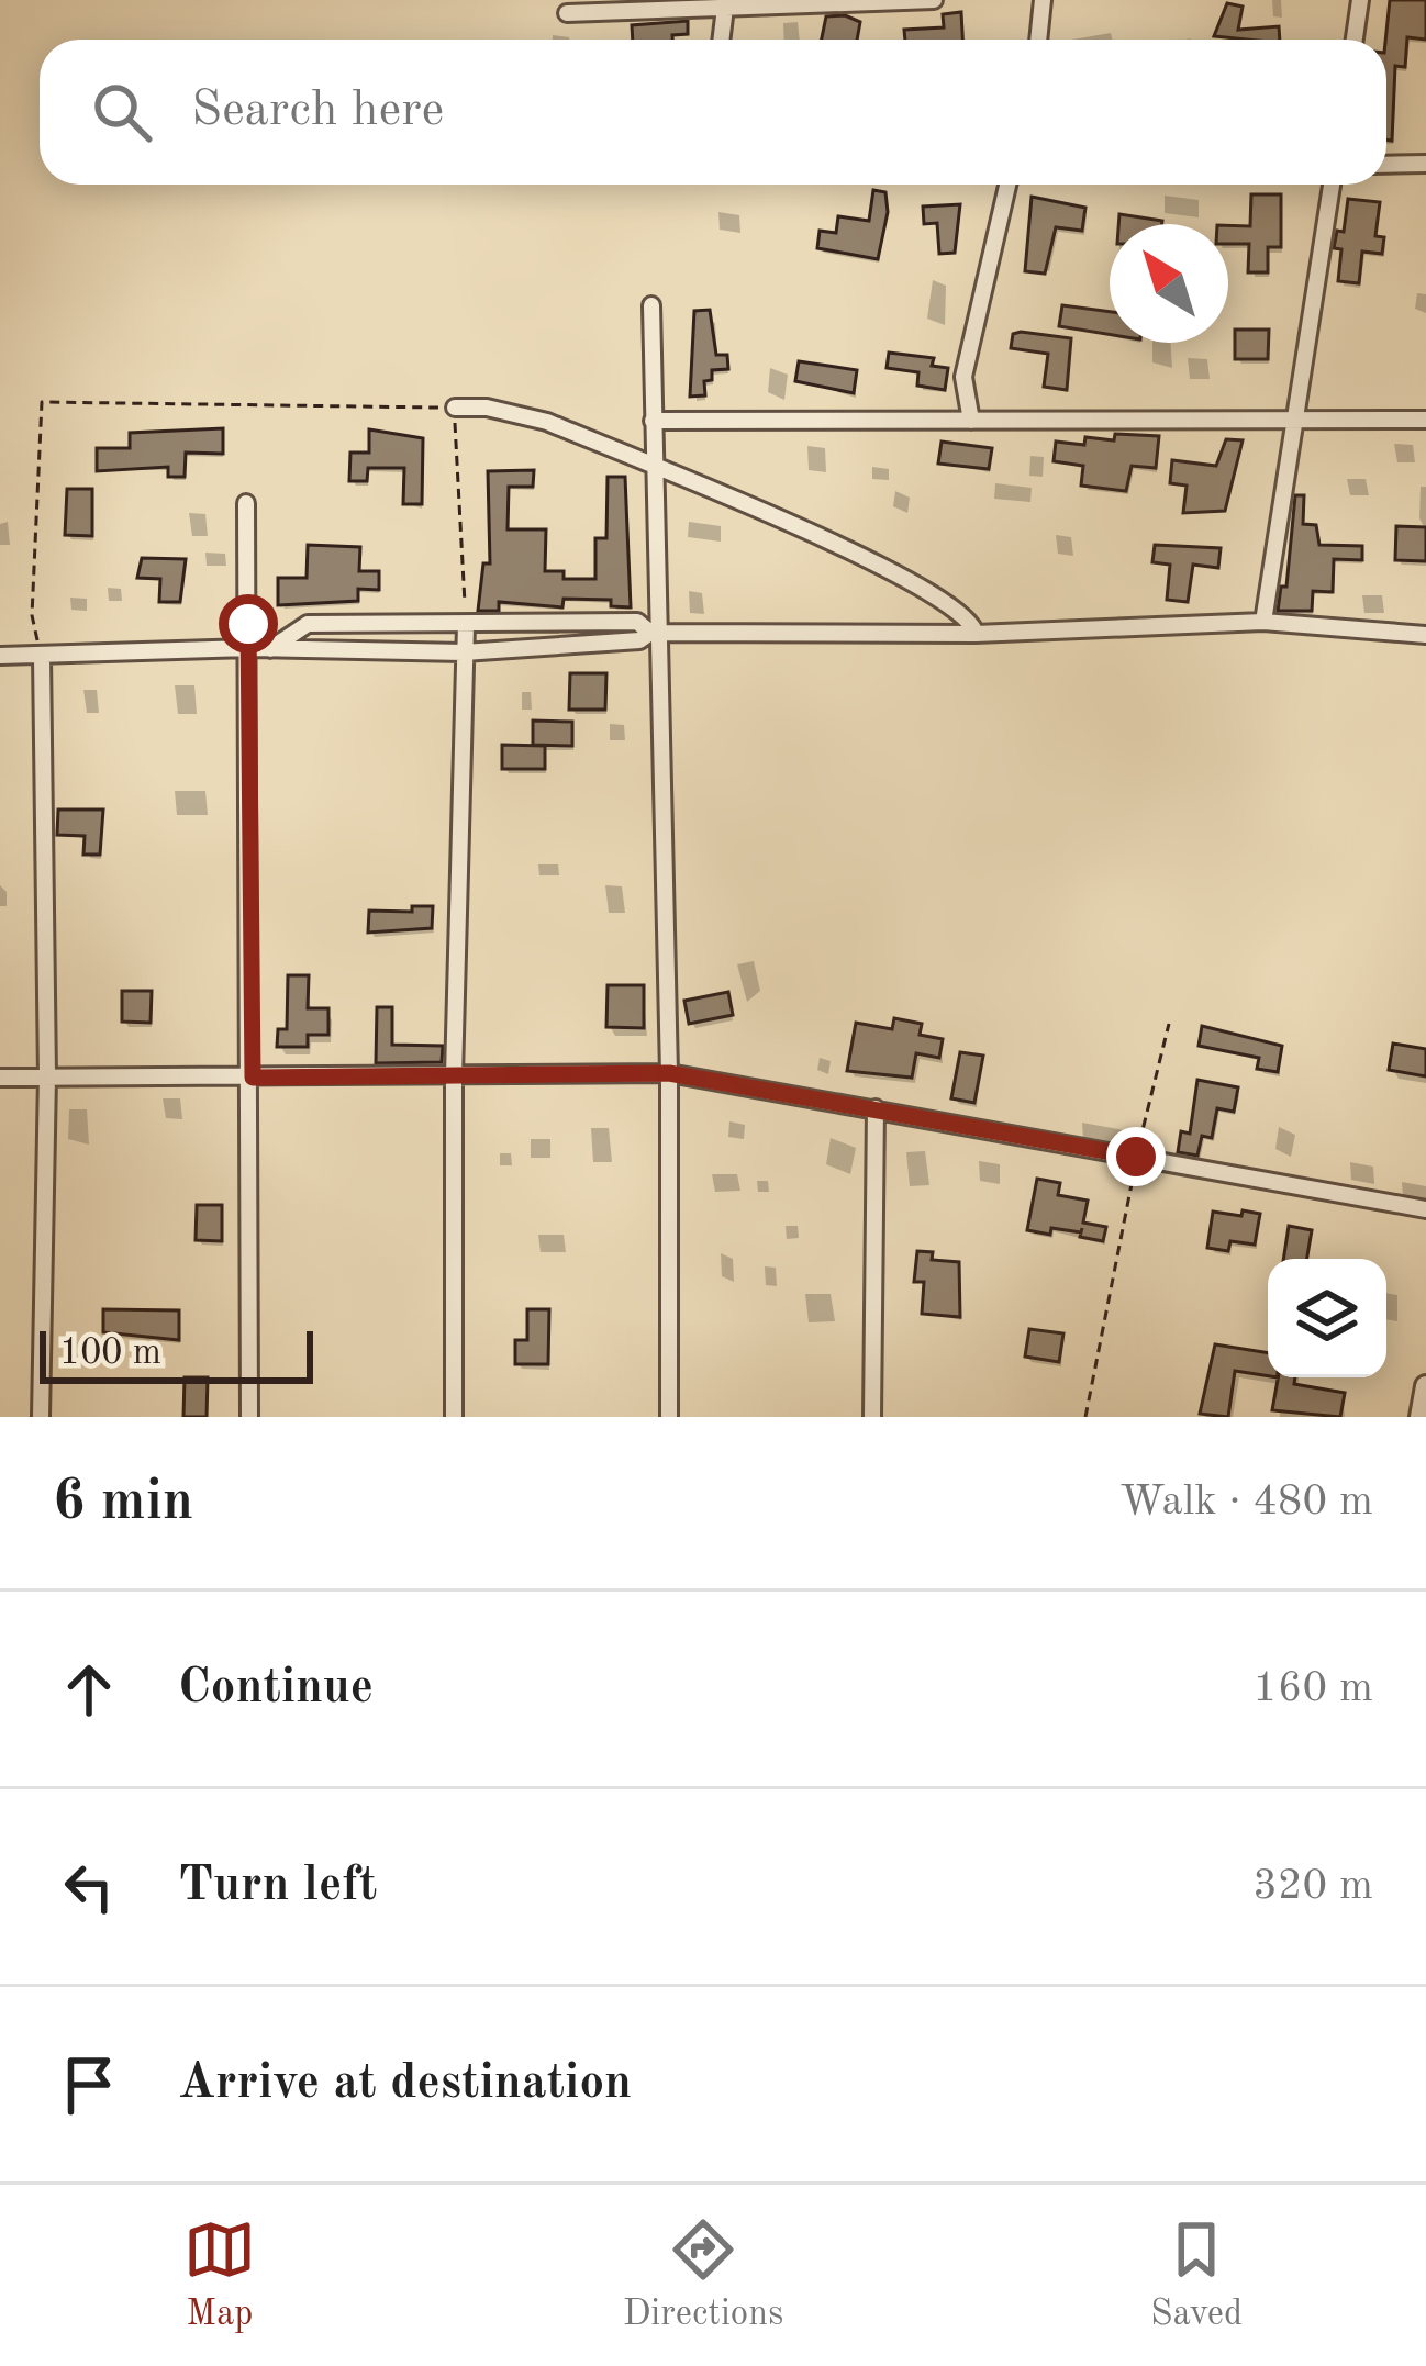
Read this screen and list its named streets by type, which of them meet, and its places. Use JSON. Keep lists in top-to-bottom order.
{
  "scale_bar": "100 m",
  "north": "top left",
  "page": {
    "search": "Search here",
    "scale": "100 m",
    "heading": ["6 min", "Walk · 480 m"],
    "list": [
      ["Continue", "160 m"],
      ["Turn left", "320 m"],
      "Arrive at destination"
    ],
    "nav": ["Map", "Directions", "Saved"]
  }
}
